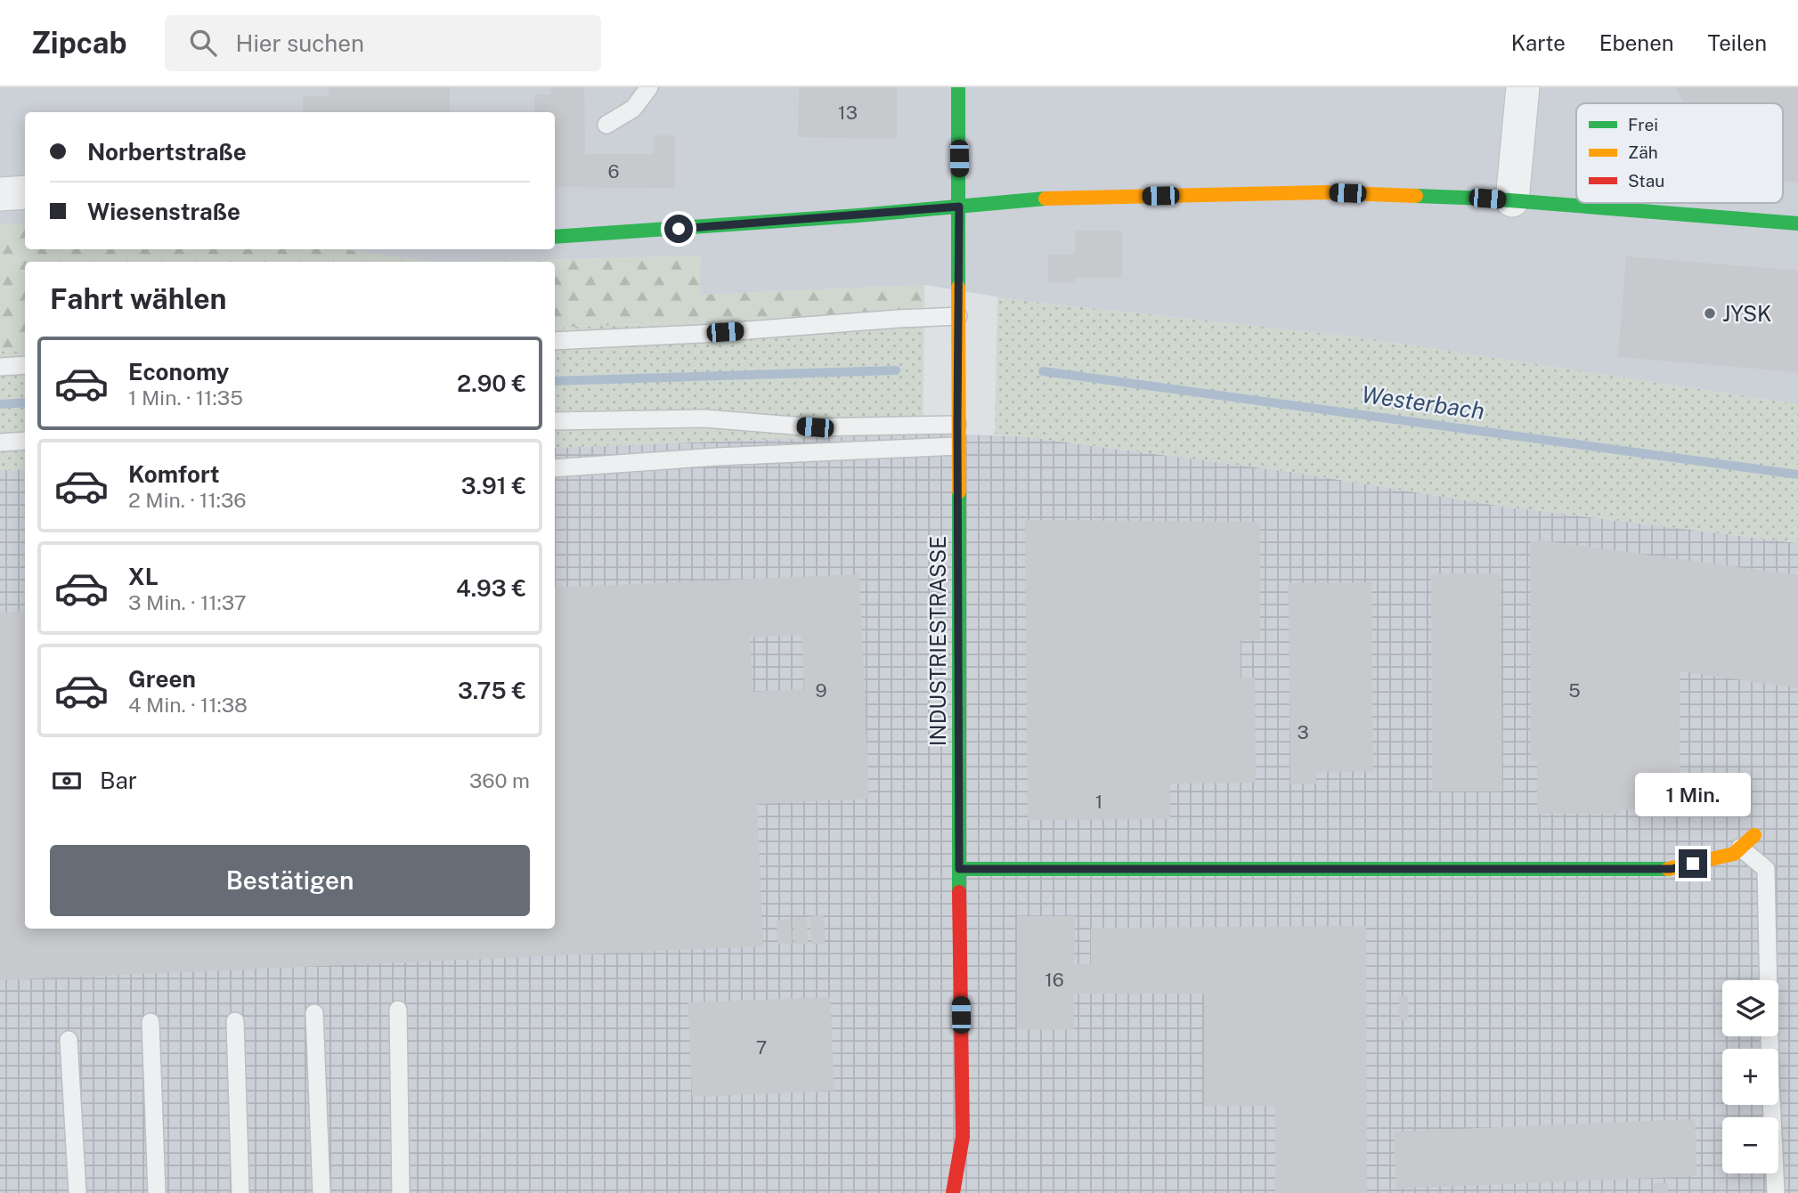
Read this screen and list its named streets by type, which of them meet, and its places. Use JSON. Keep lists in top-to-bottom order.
{
  "streets": {
    "street": ["INDUSTRIESTRASSE"]
  },
  "water": ["Westerbach"],
  "places": ["JYSK"],
  "house_numbers": [
    "13",
    "6",
    "9",
    "5",
    "3",
    "1",
    "16",
    "7"
  ],
  "legend": ["Frei", "Zäh", "Stau"],
  "page": {
    "header": "Zipcab",
    "search": "Hier suchen",
    "nav": ["Karte", "Ebenen", "Teilen"],
    "banner": ["Norbertstraße", "Wiesenstraße"],
    "heading": "Fahrt wählen",
    "list": [
      {
        "name": "Economy",
        "note": "1 Min. · 11:35",
        "value": "2.90 €"
      },
      {
        "name": "Komfort",
        "note": "2 Min. · 11:36",
        "value": "3.91 €"
      },
      {
        "name": "XL",
        "note": "3 Min. · 11:37",
        "value": "4.93 €"
      },
      {
        "name": "Green",
        "note": "4 Min. · 11:38",
        "value": "3.75 €"
      }
    ],
    "pay": ["Bar", "360 m"],
    "bubble": "1 Min.",
    "buttons": "Bestätigen",
    "map_buttons": ["+", "−"]
  }
}
